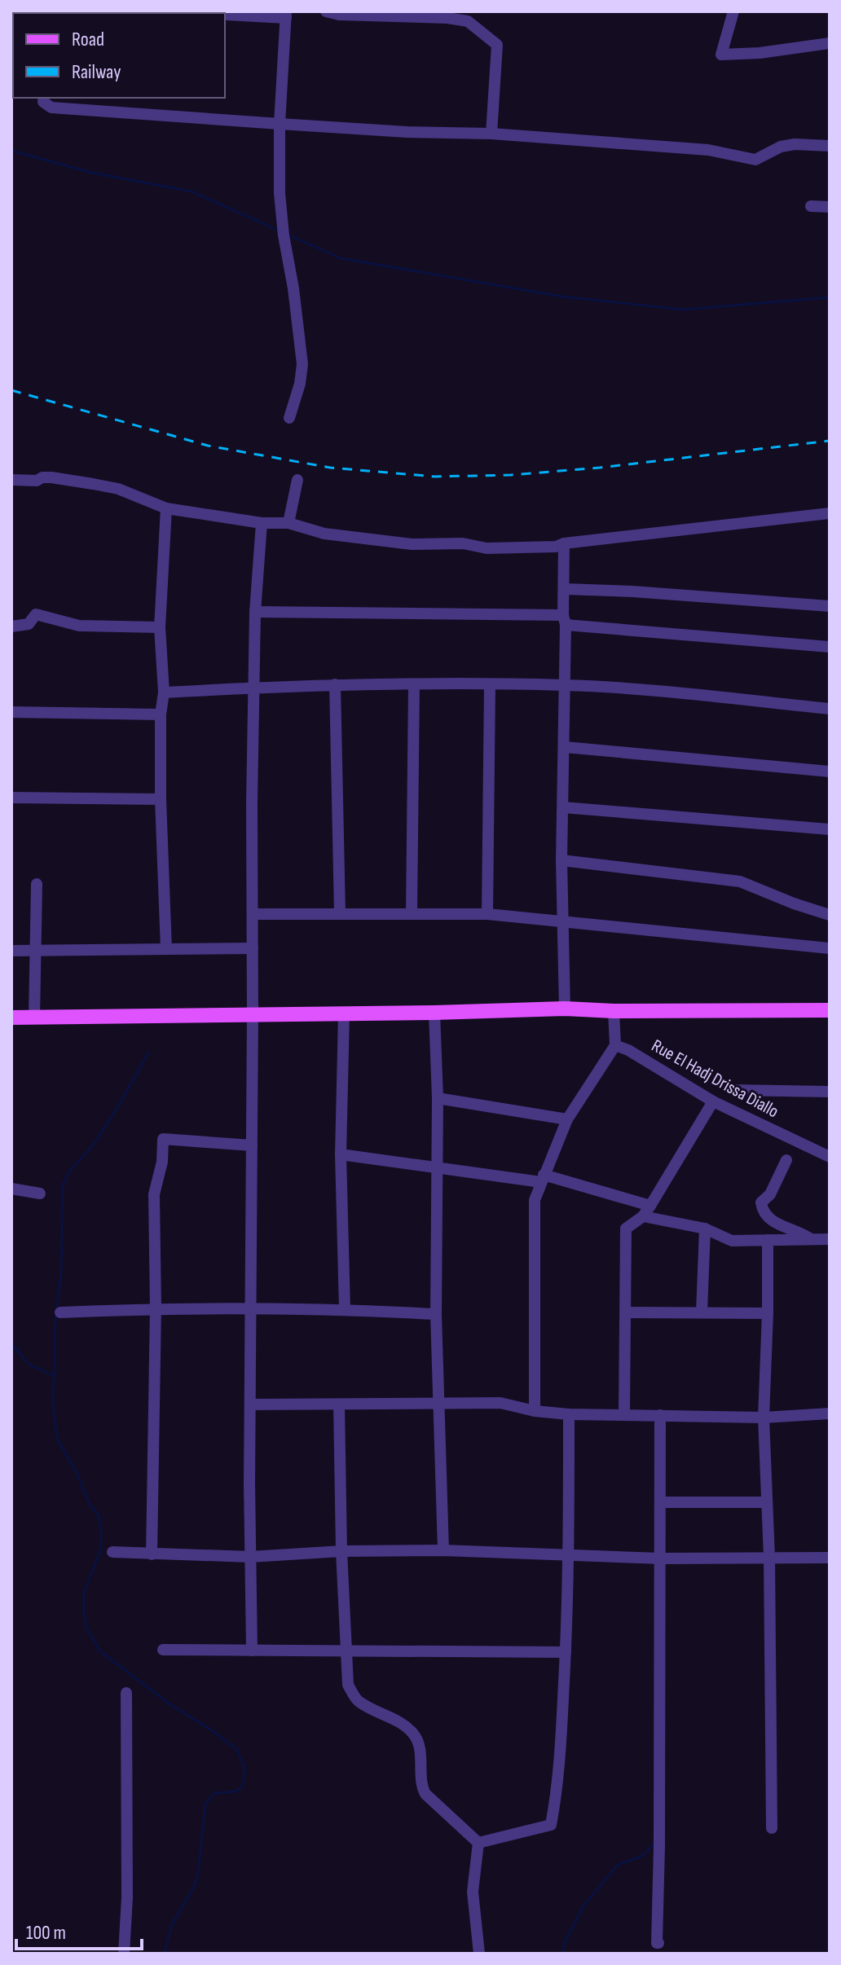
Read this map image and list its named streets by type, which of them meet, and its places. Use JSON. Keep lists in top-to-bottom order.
{
  "streets": {
    "street": ["Rue El Hadj Drissa Diallo"]
  },
  "legend": ["Road", "Railway"],
  "scale_bar": "100 m"
}
